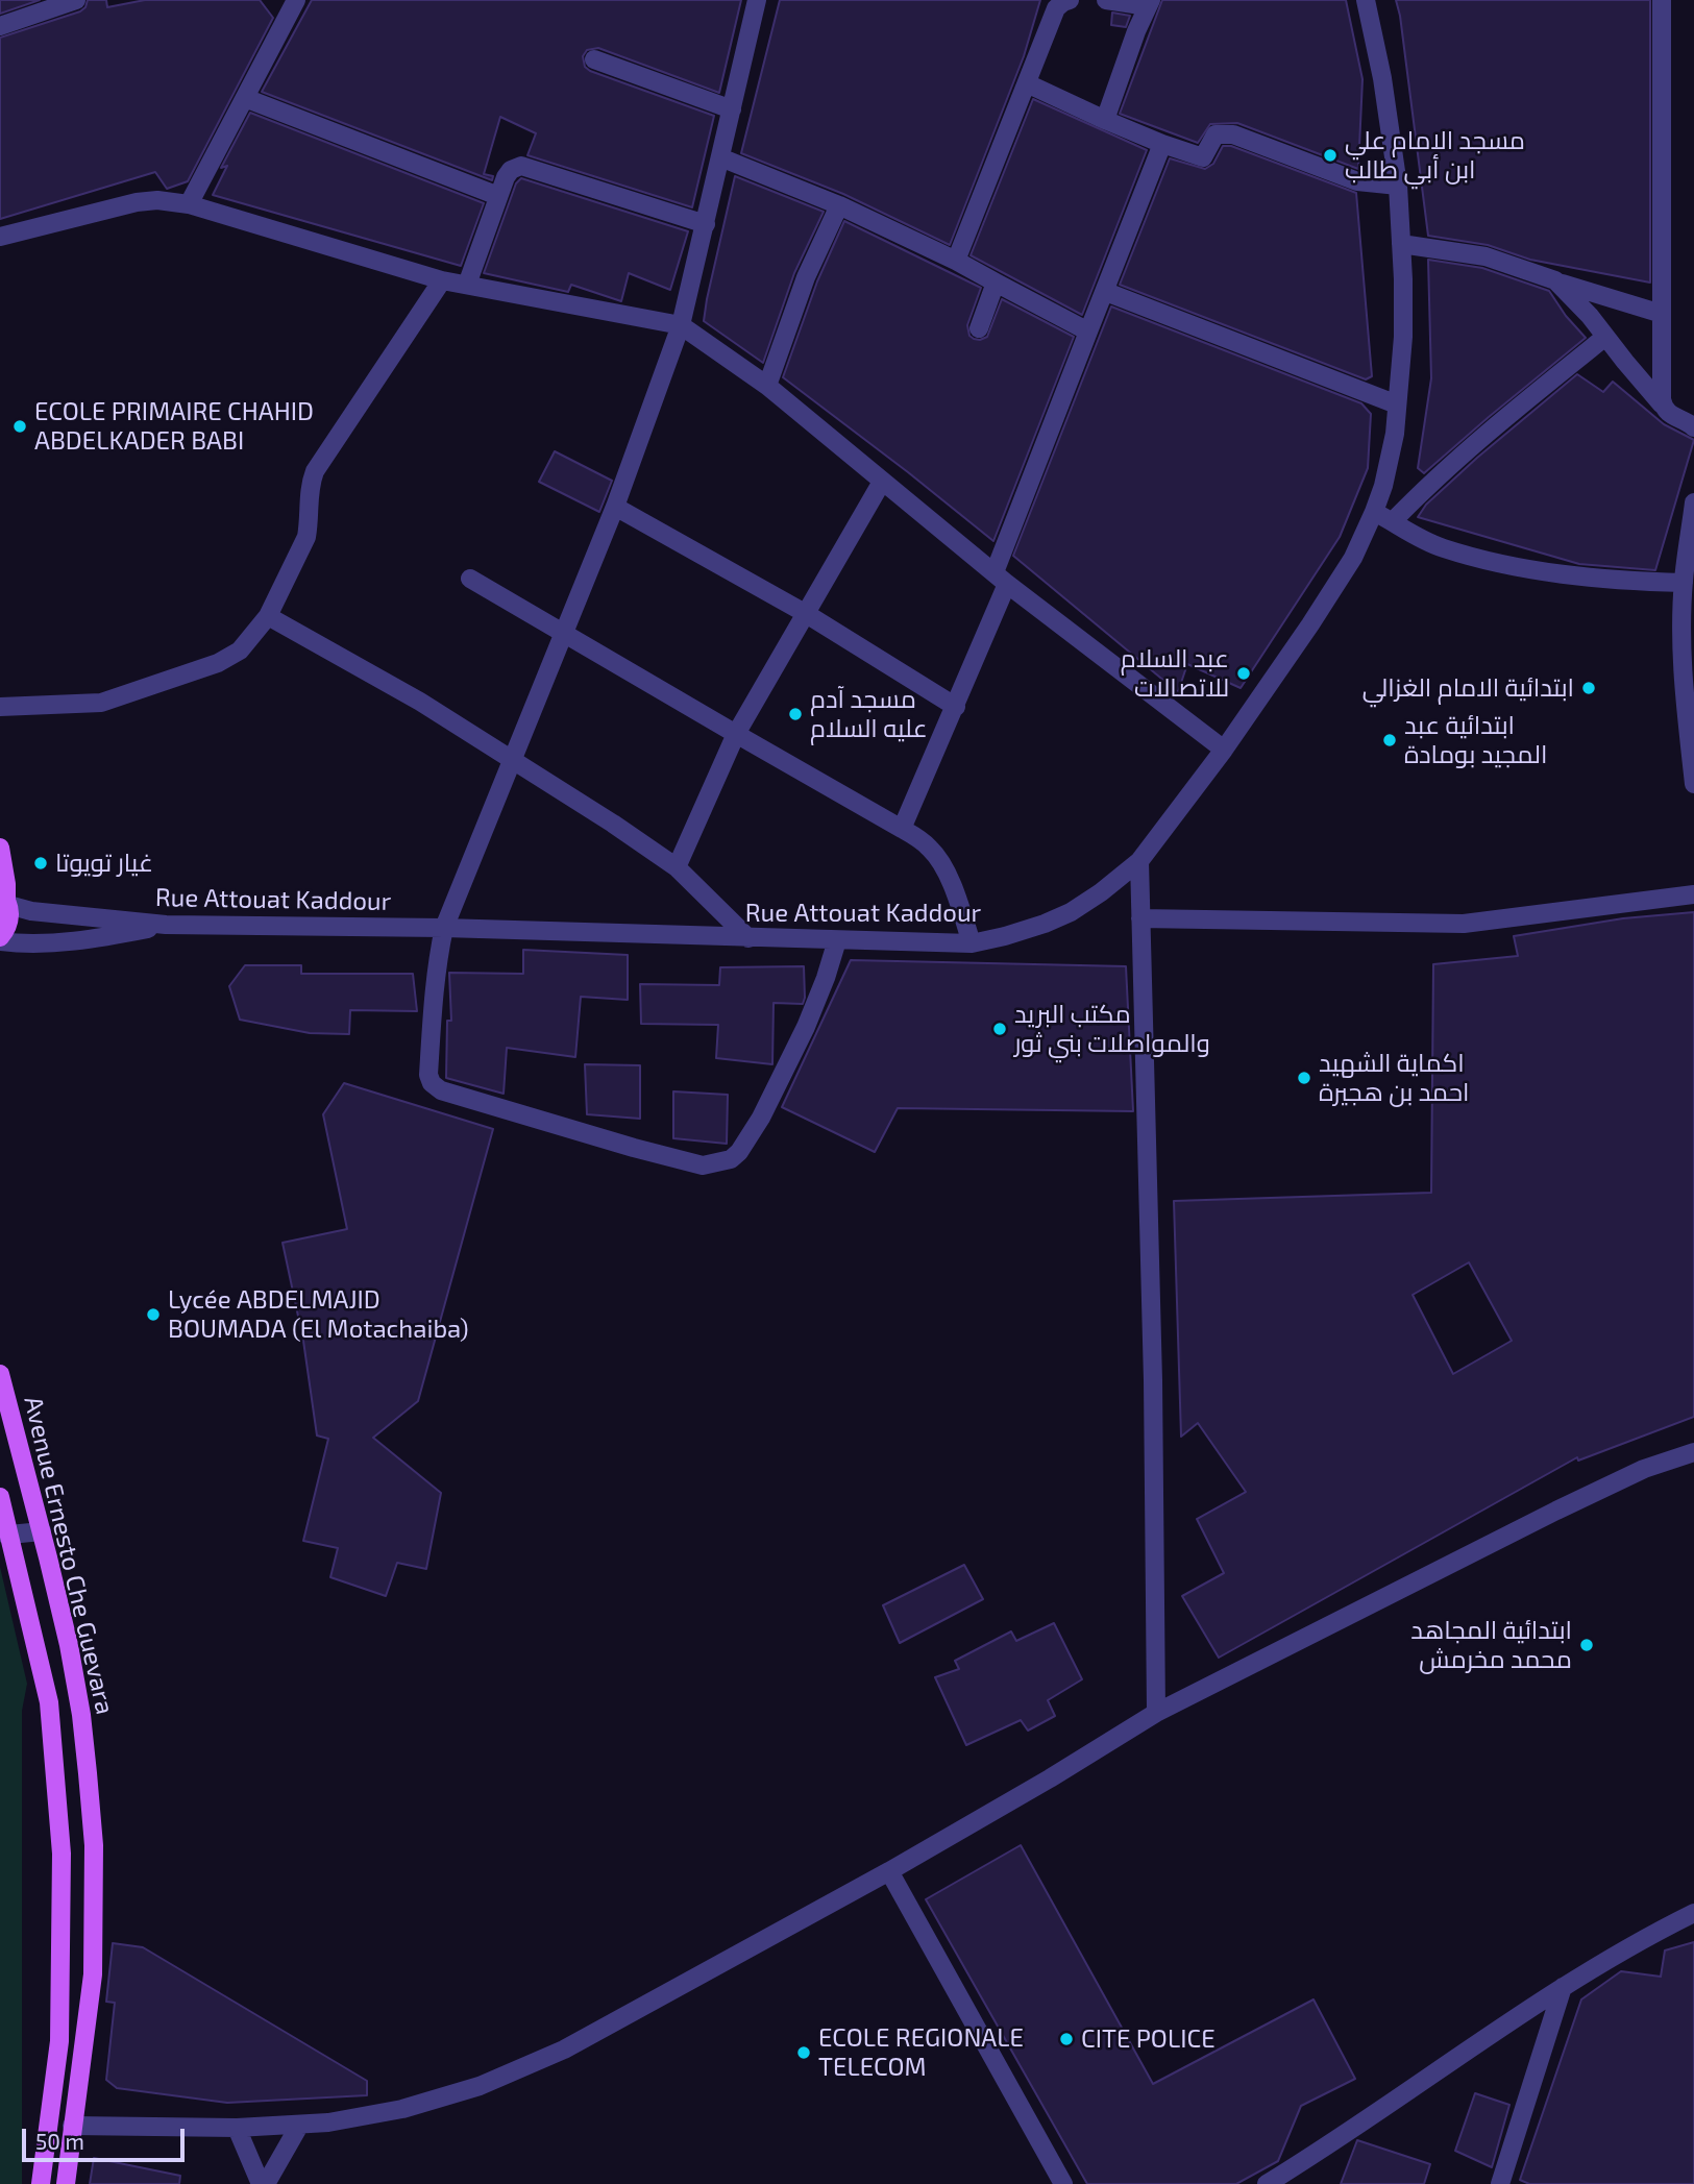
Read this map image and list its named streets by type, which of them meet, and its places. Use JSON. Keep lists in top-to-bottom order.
{
  "streets": {
    "main road": ["Avenue Ernesto Che Guevara"],
    "street": ["Rue Attouat Kaddour"]
  },
  "places": [
    "مسجد الامام علي ابن أبي طالب",
    "ECOLE PRIMAIRE CHAHID ABDELKADER BABI",
    "عبد السلام للاتصالات",
    "ابتدائية الامام الغزالي",
    "مسجد آدم عليه السلام",
    "ابتدائية عبد المجيد بومادة",
    "غيار تويوتا",
    "مكتب البريد والمواصلات بني ثور",
    "اكماية الشهيد احمد بن هجيرة",
    "Lycée ABDELMAJID BOUMADA (El Motachaiba)",
    "ابتدائية المجاهد محمد مخرمش",
    "CITE POLICE",
    "ECOLE REGIONALE TELECOM"
  ],
  "scale_bar": "50 m"
}
